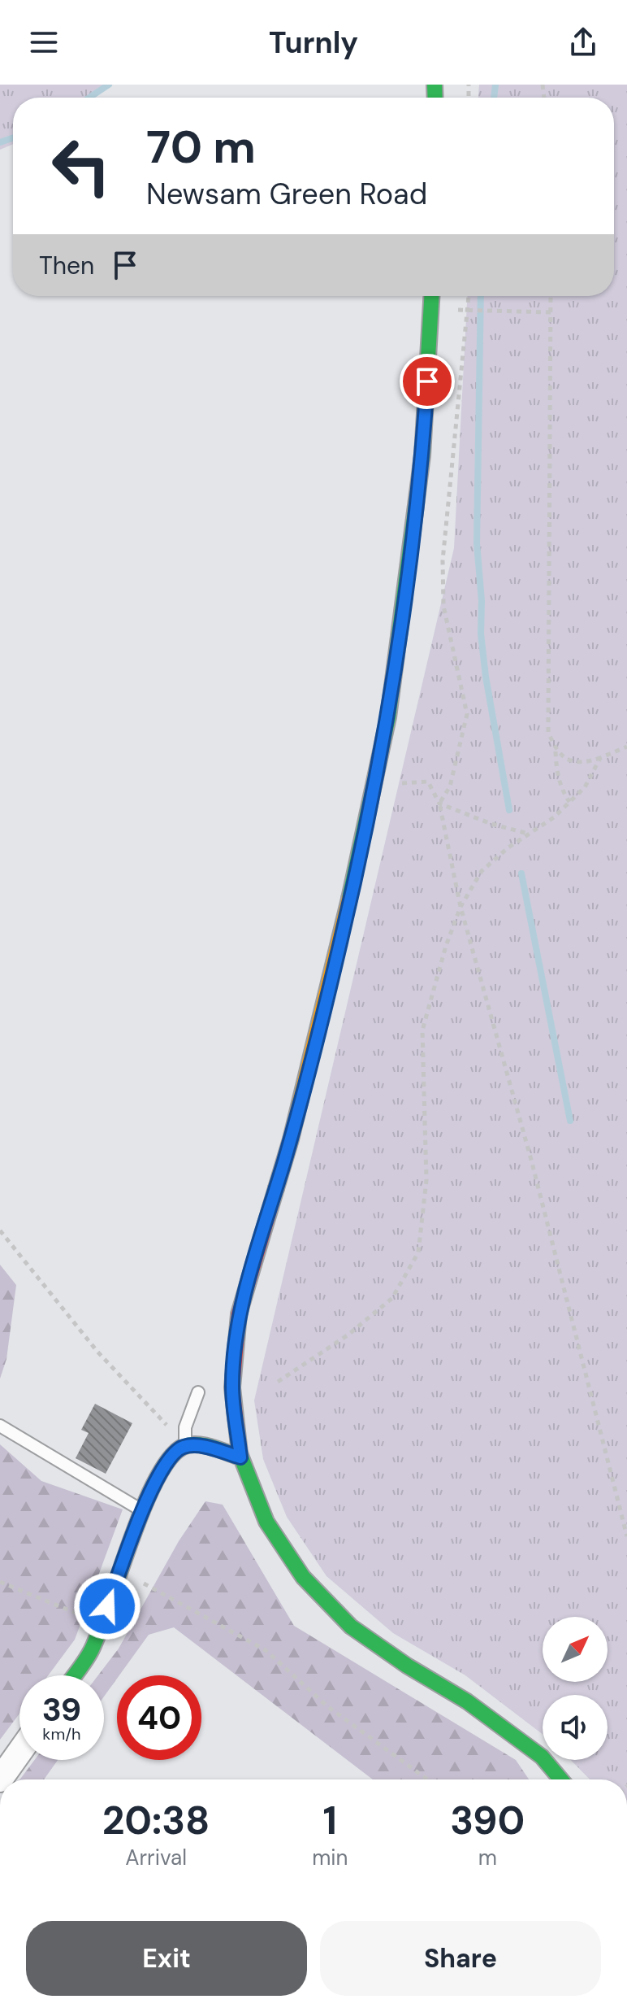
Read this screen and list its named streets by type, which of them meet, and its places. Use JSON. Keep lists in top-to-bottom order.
{
  "north": "top right",
  "page": {
    "header": "Turnly",
    "turn": ["70 m", "Newsam Green Road"],
    "then": "Then",
    "speed": "39 km/h",
    "limit": "40",
    "eta": [
      "20:38",
      "Arrival",
      "1",
      "min",
      "390",
      "m"
    ],
    "buttons": ["Exit", "Share"]
  }
}
